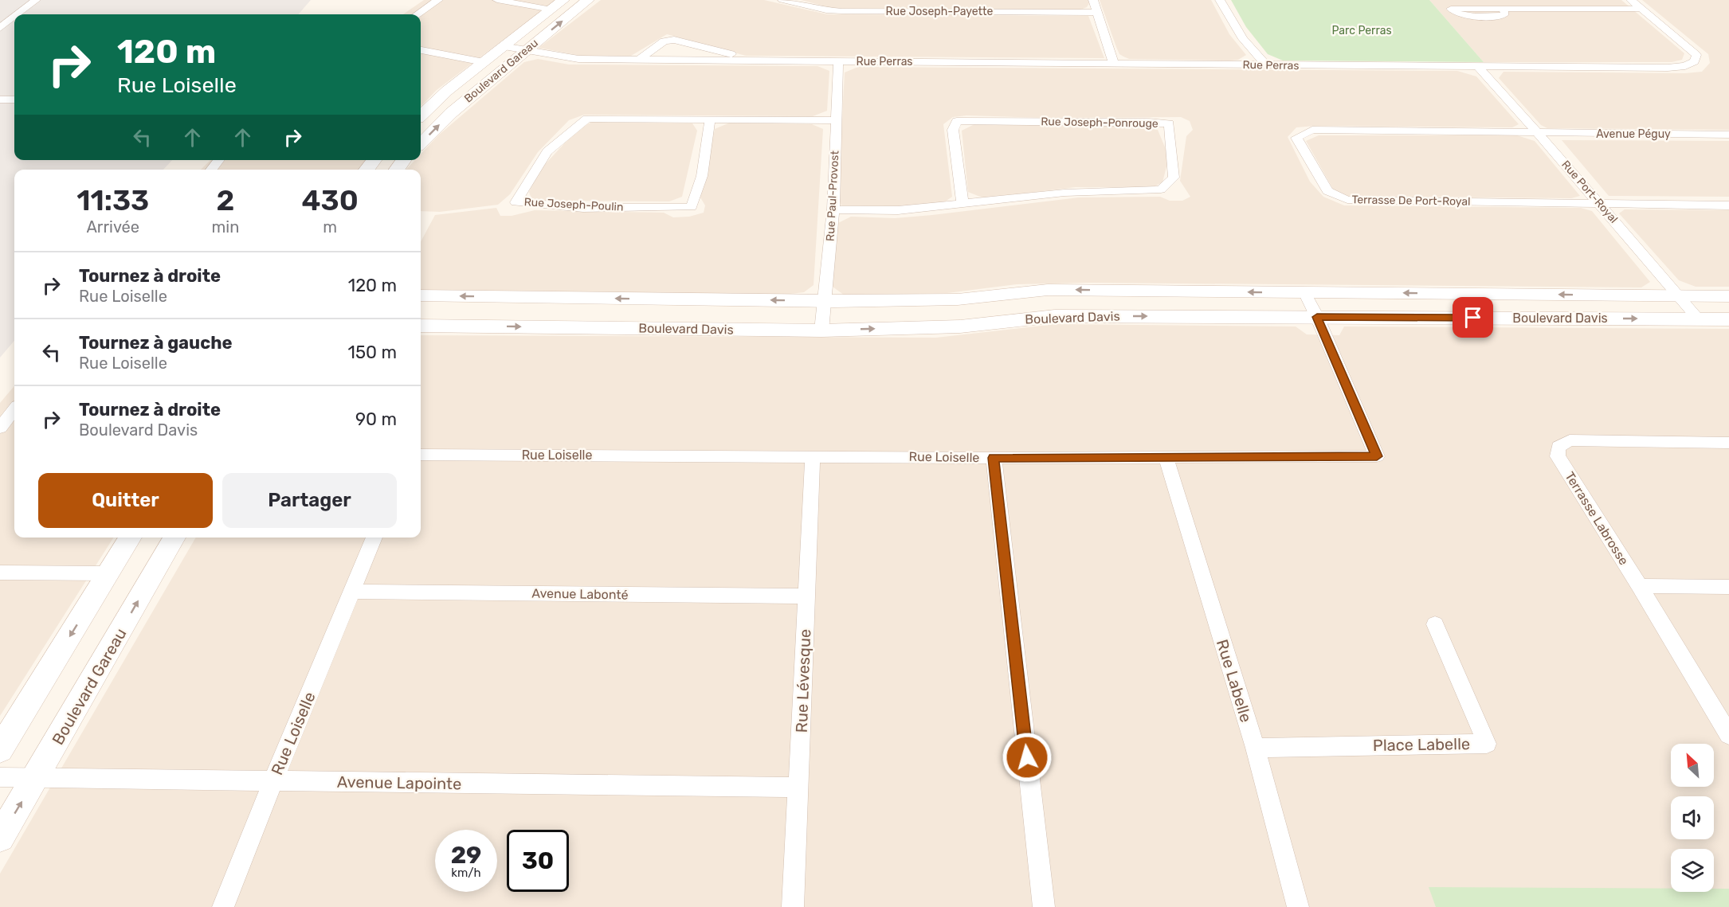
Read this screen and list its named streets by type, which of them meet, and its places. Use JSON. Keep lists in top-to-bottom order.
{
  "streets": {
    "street": [
      "Rue Joseph-Payette",
      "Rue Perras",
      "Boulevard Gareau",
      "Rue Joseph-Ponrouge",
      "Avenue Péguy",
      "Rue Port-Royal",
      "Rue Paul-Provost",
      "Terrasse De Port-Royal",
      "Rue Joseph-Poulin",
      "Boulevard Davis",
      "Rue Loiselle",
      "Terrasse Labrosse",
      "Avenue Labonté",
      "Rue Lévesque",
      "Rue Labelle",
      "Place Labelle",
      "Avenue Lapointe"
    ]
  },
  "crossings": [
    ["Rue Perras", "Boulevard Gareau"],
    ["Rue Perras", "Rue Port-Royal"],
    ["Rue Perras", "Rue Paul-Provost"],
    ["Boulevard Gareau", "Avenue Lapointe"],
    ["Rue Joseph-Ponrouge", "Rue Paul-Provost"],
    ["Avenue Péguy", "Rue Port-Royal"],
    ["Avenue Péguy", "Terrasse De Port-Royal"],
    ["Rue Port-Royal", "Terrasse De Port-Royal"],
    ["Rue Port-Royal", "Boulevard Davis"],
    ["Rue Paul-Provost", "Rue Joseph-Poulin"],
    ["Rue Paul-Provost", "Boulevard Davis"],
    ["Boulevard Davis", "Rue Loiselle"],
    ["Rue Loiselle", "Avenue Labonté"],
    ["Rue Loiselle", "Rue Lévesque"],
    ["Rue Loiselle", "Rue Labelle"],
    ["Rue Loiselle", "Avenue Lapointe"],
    ["Avenue Labonté", "Rue Lévesque"],
    ["Rue Lévesque", "Avenue Lapointe"],
    ["Rue Labelle", "Place Labelle"]
  ],
  "parks": ["Parc Perras"],
  "north": "top left",
  "page": {
    "turn": ["120 m", "Rue Loiselle"],
    "eta": [
      "11:33",
      "Arrivée",
      "2",
      "min",
      "430",
      "m"
    ],
    "list": [
      {
        "name": "Tournez à droite",
        "note": "Rue Loiselle",
        "value": "120 m"
      },
      {
        "name": "Tournez à gauche",
        "note": "Rue Loiselle",
        "value": "150 m"
      },
      {
        "name": "Tournez à droite",
        "note": "Boulevard Davis",
        "value": "90 m"
      }
    ],
    "buttons": ["Quitter", "Partager"],
    "speed": "29 km/h",
    "limit": "30"
  }
}
